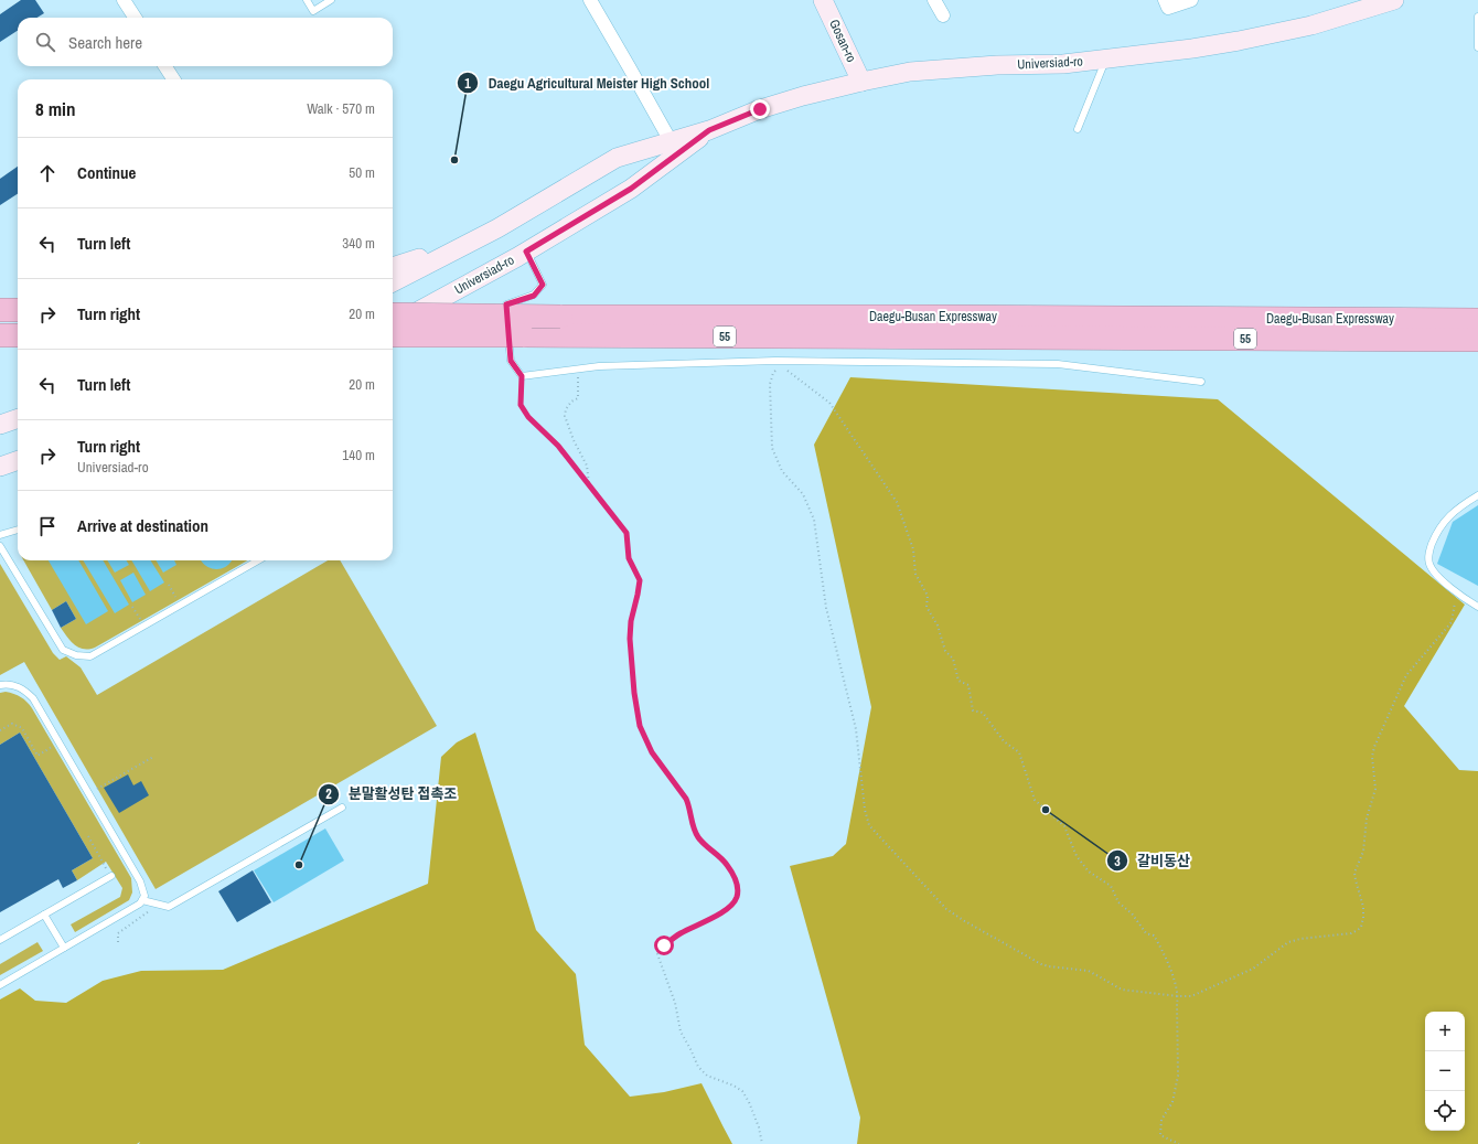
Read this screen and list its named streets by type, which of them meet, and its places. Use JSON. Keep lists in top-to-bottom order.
{
  "streets": {
    "highway": ["Daegu-Busan Expressway", "55"],
    "main road": ["Gosan-ro", "Universiad-ro"]
  },
  "crossings": [
    ["Gosan-ro", "Universiad-ro"]
  ],
  "places": ["Daegu Agricultural Meister High School", "갈비동산", "분말활성탄 접촉조"],
  "page": {
    "search": "Search here",
    "heading": ["8 min", "Walk · 570 m"],
    "list": [
      ["Continue", "50 m"],
      ["Turn left", "340 m"],
      ["Turn right", "20 m"],
      ["Turn left", "20 m"],
      ["Turn right", "Universiad-ro", "140 m"],
      "Arrive at destination"
    ],
    "map_buttons": ["+", "−"]
  }
}
